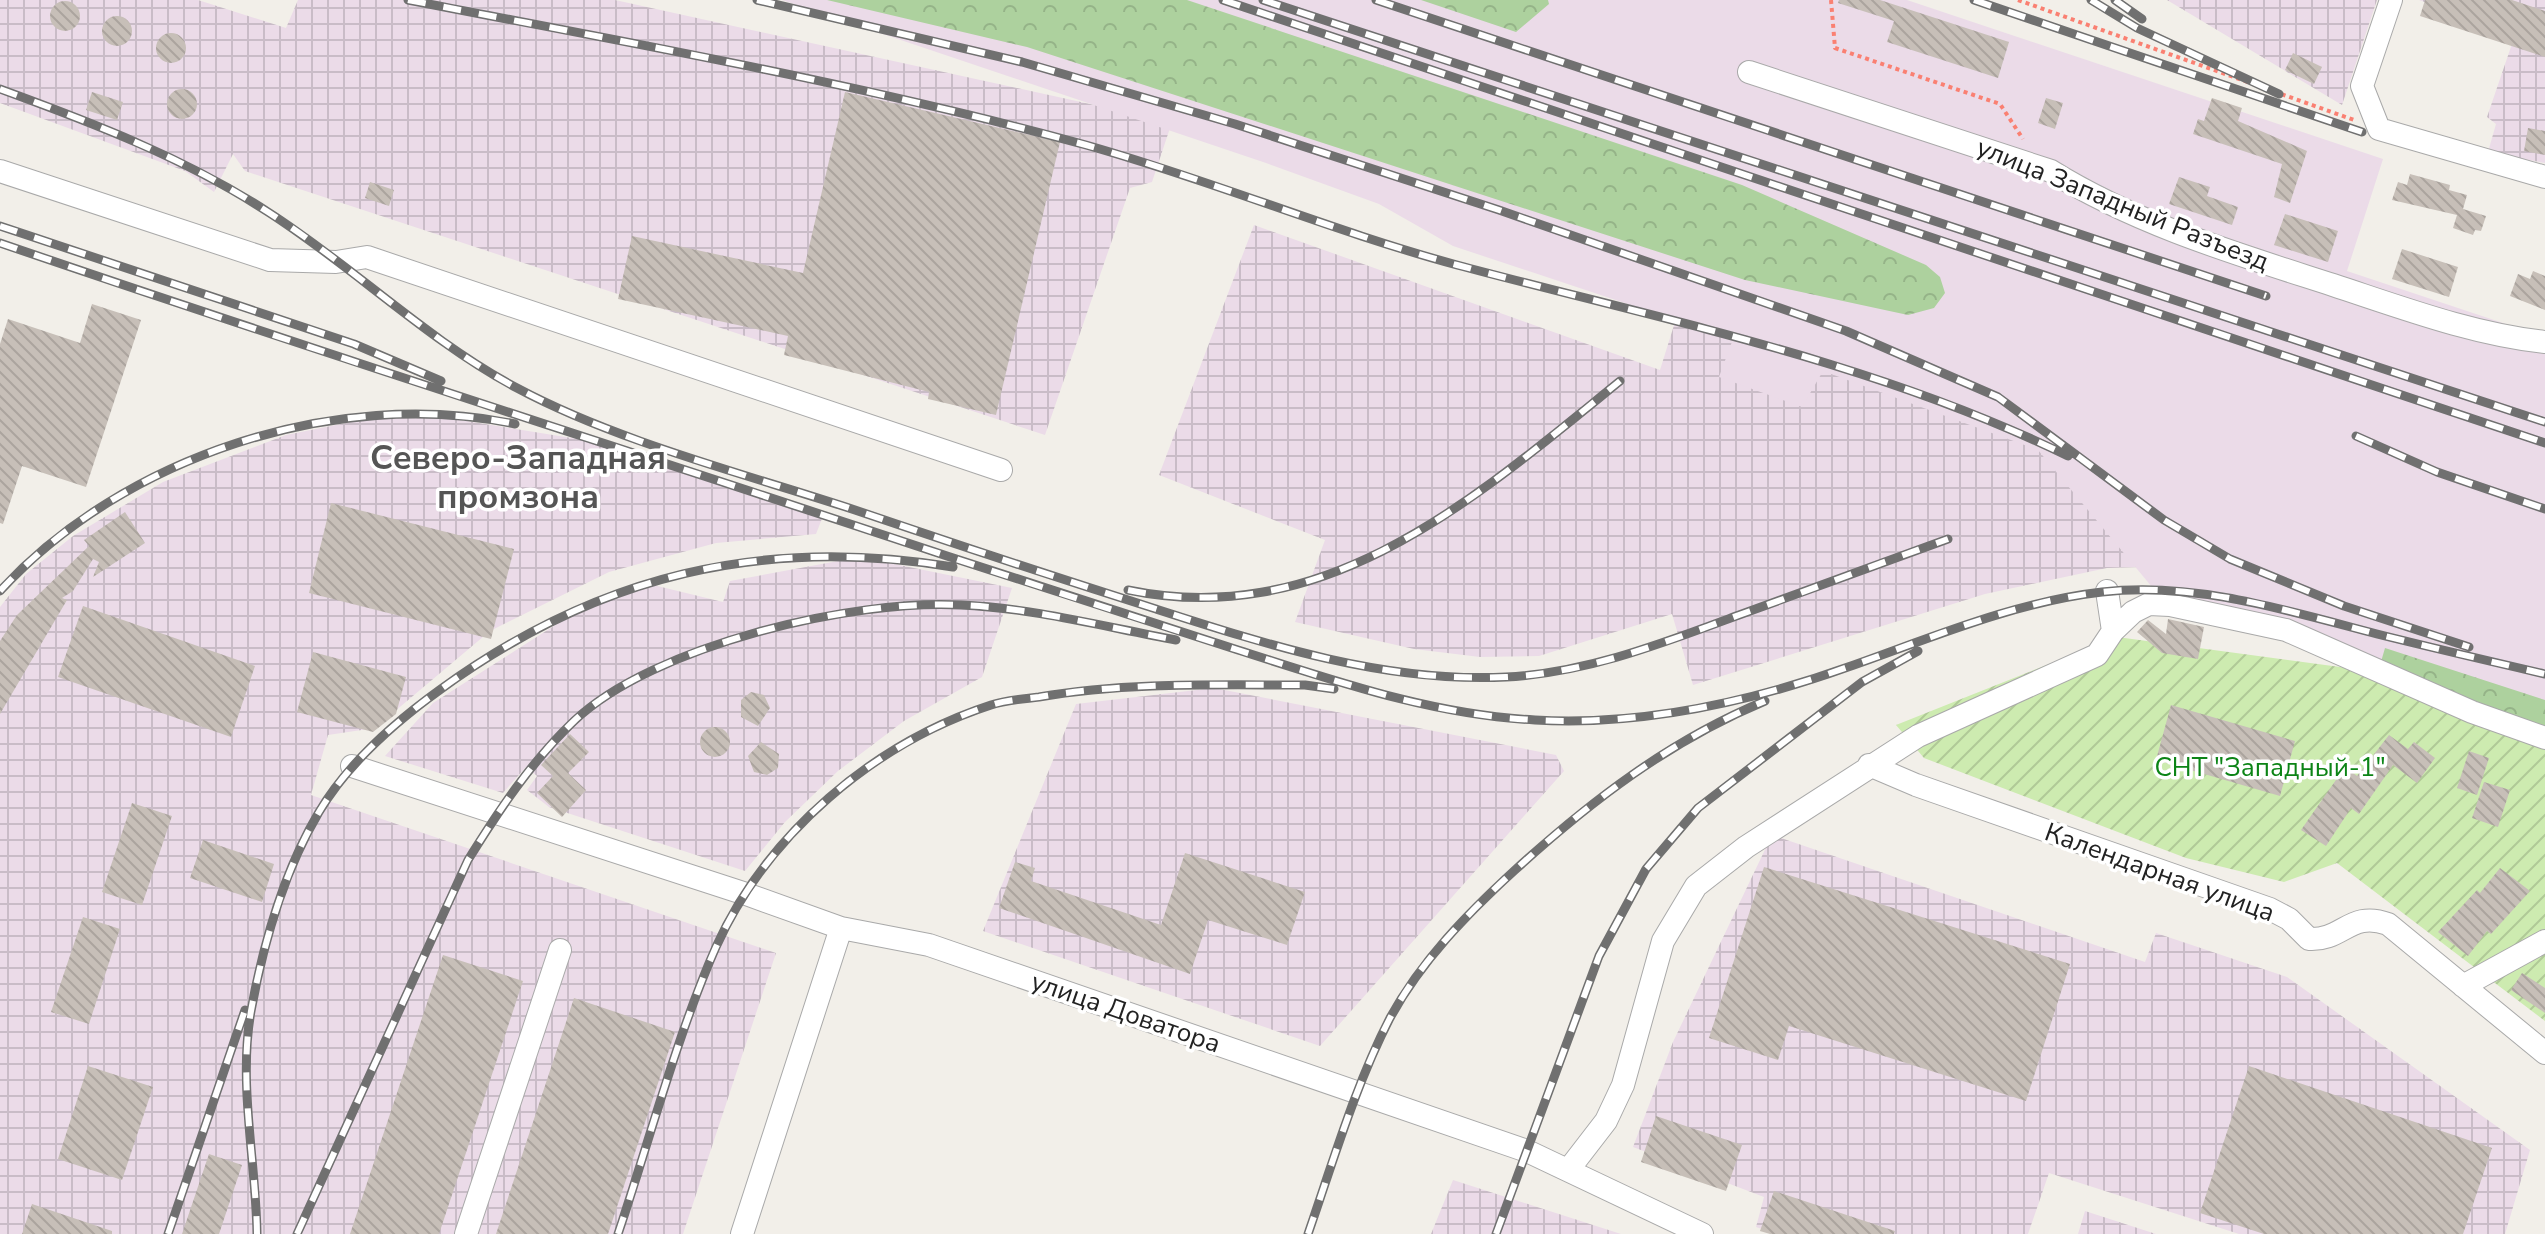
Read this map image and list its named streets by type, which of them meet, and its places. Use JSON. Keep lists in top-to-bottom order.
{
  "streets": {
    "street": ["улица Западный Разъезд", "Календарная улица", "улица Доватора"]
  },
  "districts": ["Северо-Западная промзона"],
  "parks": ["СНТ \"Западный-1\""]
}
